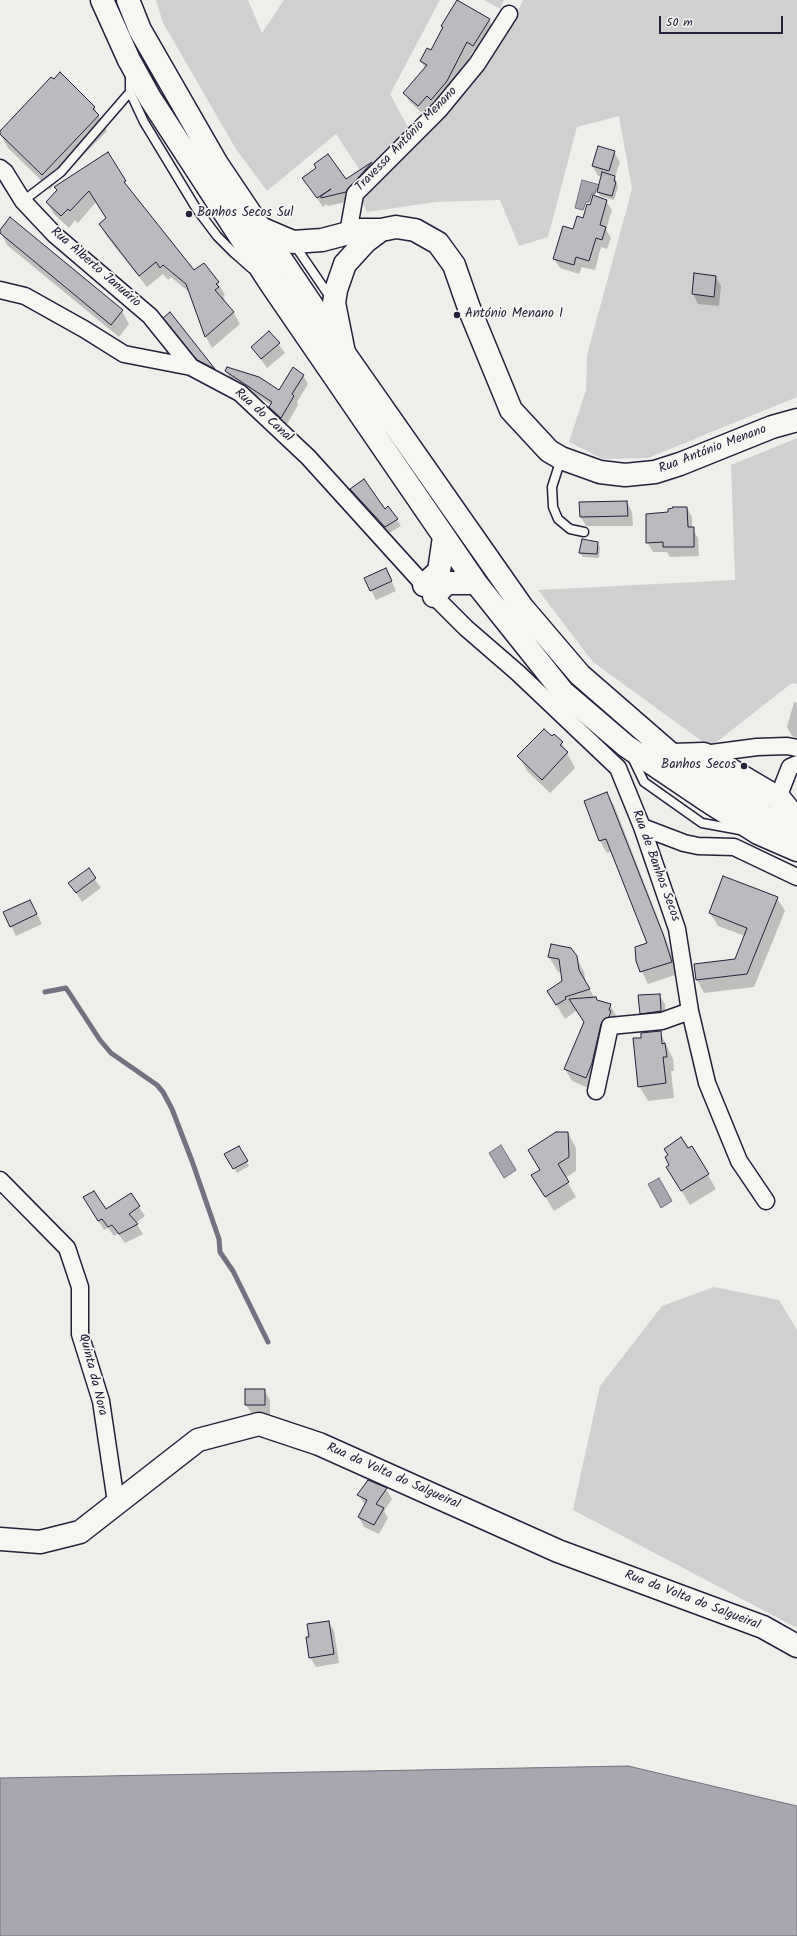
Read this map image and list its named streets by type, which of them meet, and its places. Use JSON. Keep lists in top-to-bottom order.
{
  "streets": {
    "main road": ["Rua António Menano", "Rua da Volta do Salgueiral"],
    "street": [
      "Travessa António Menano",
      "Rua Alberto Januário",
      "Rua do Canal",
      "Rua de Banhos Secos",
      "Quinta da Nora"
    ]
  },
  "crossings": [
    ["Travessa António Menano", "Rua António Menano"],
    ["Rua Alberto Januário", "Rua do Canal"],
    ["Rua do Canal", "Rua de Banhos Secos"],
    ["Quinta da Nora", "Rua da Volta do Salgueiral"]
  ],
  "places": ["Banhos Secos Sul", "António Menano 1", "Banhos Secos"],
  "scale_bar": "50 m"
}
